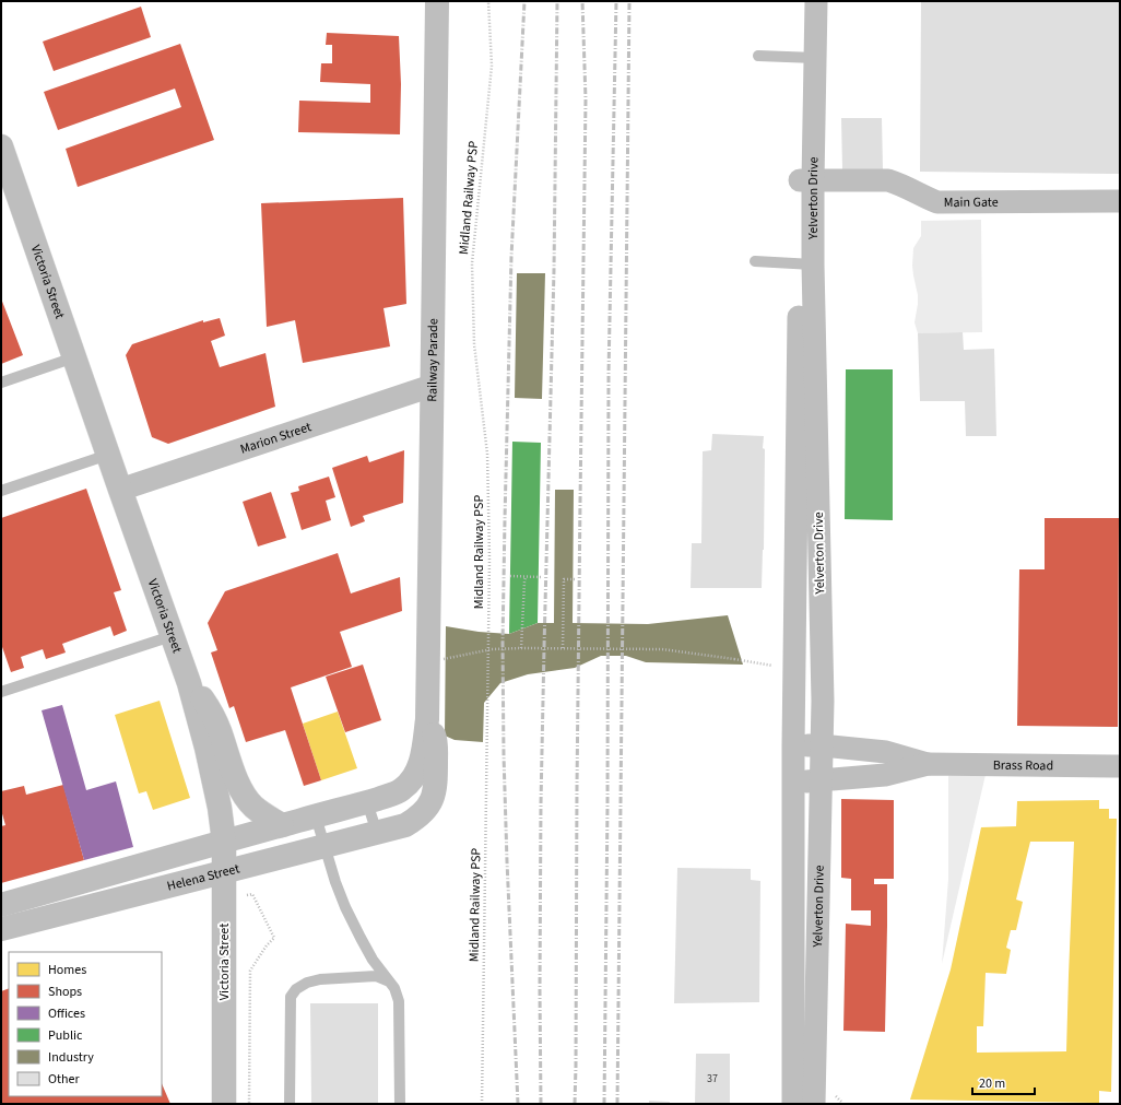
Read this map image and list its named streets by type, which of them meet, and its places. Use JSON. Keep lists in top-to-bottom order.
{
  "streets": {
    "main road": ["Victoria Street", "Railway Parade", "Helena Street"],
    "street": [
      "Yelverton Drive",
      "Main Gate",
      "Marion Street",
      "Brass Road"
    ],
    "path": ["Midland Railway PSP"]
  },
  "crossings": [
    ["Yelverton Drive", "Main Gate"],
    ["Yelverton Drive", "Brass Road"],
    ["Victoria Street", "Marion Street"],
    ["Victoria Street", "Helena Street"],
    ["Railway Parade", "Marion Street"],
    ["Railway Parade", "Helena Street"]
  ],
  "house_numbers": ["37"],
  "legend": [
    "Homes",
    "Shops",
    "Offices",
    "Public",
    "Industry",
    "Other"
  ],
  "scale_bar": "20 m"
}
